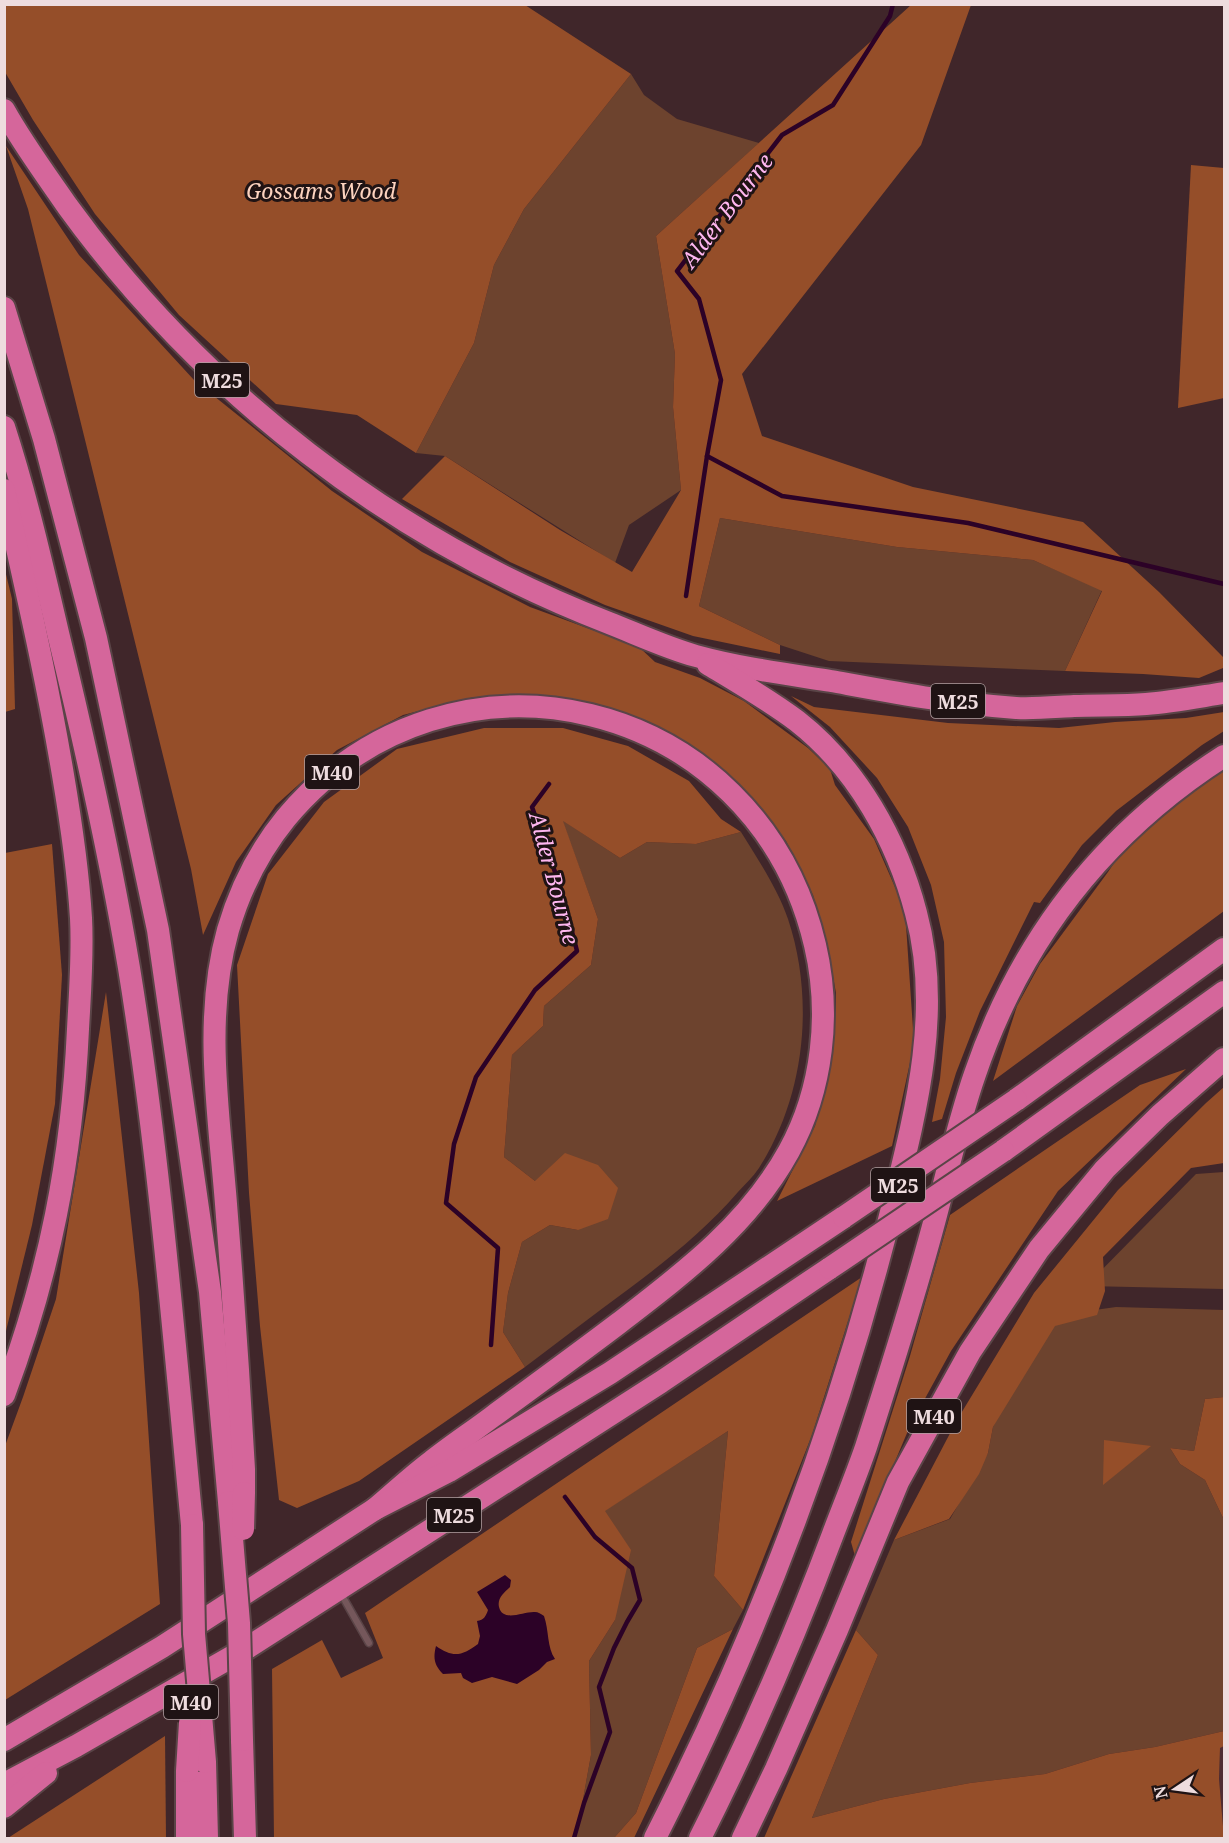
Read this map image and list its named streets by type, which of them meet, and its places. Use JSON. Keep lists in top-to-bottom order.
{
  "streets": {
    "highway": ["M25", "M40"]
  },
  "crossings": [
    ["M25", "M40"]
  ],
  "water": ["Alder Bourne"],
  "parks": ["Gossams Wood"],
  "north": "left"
}
